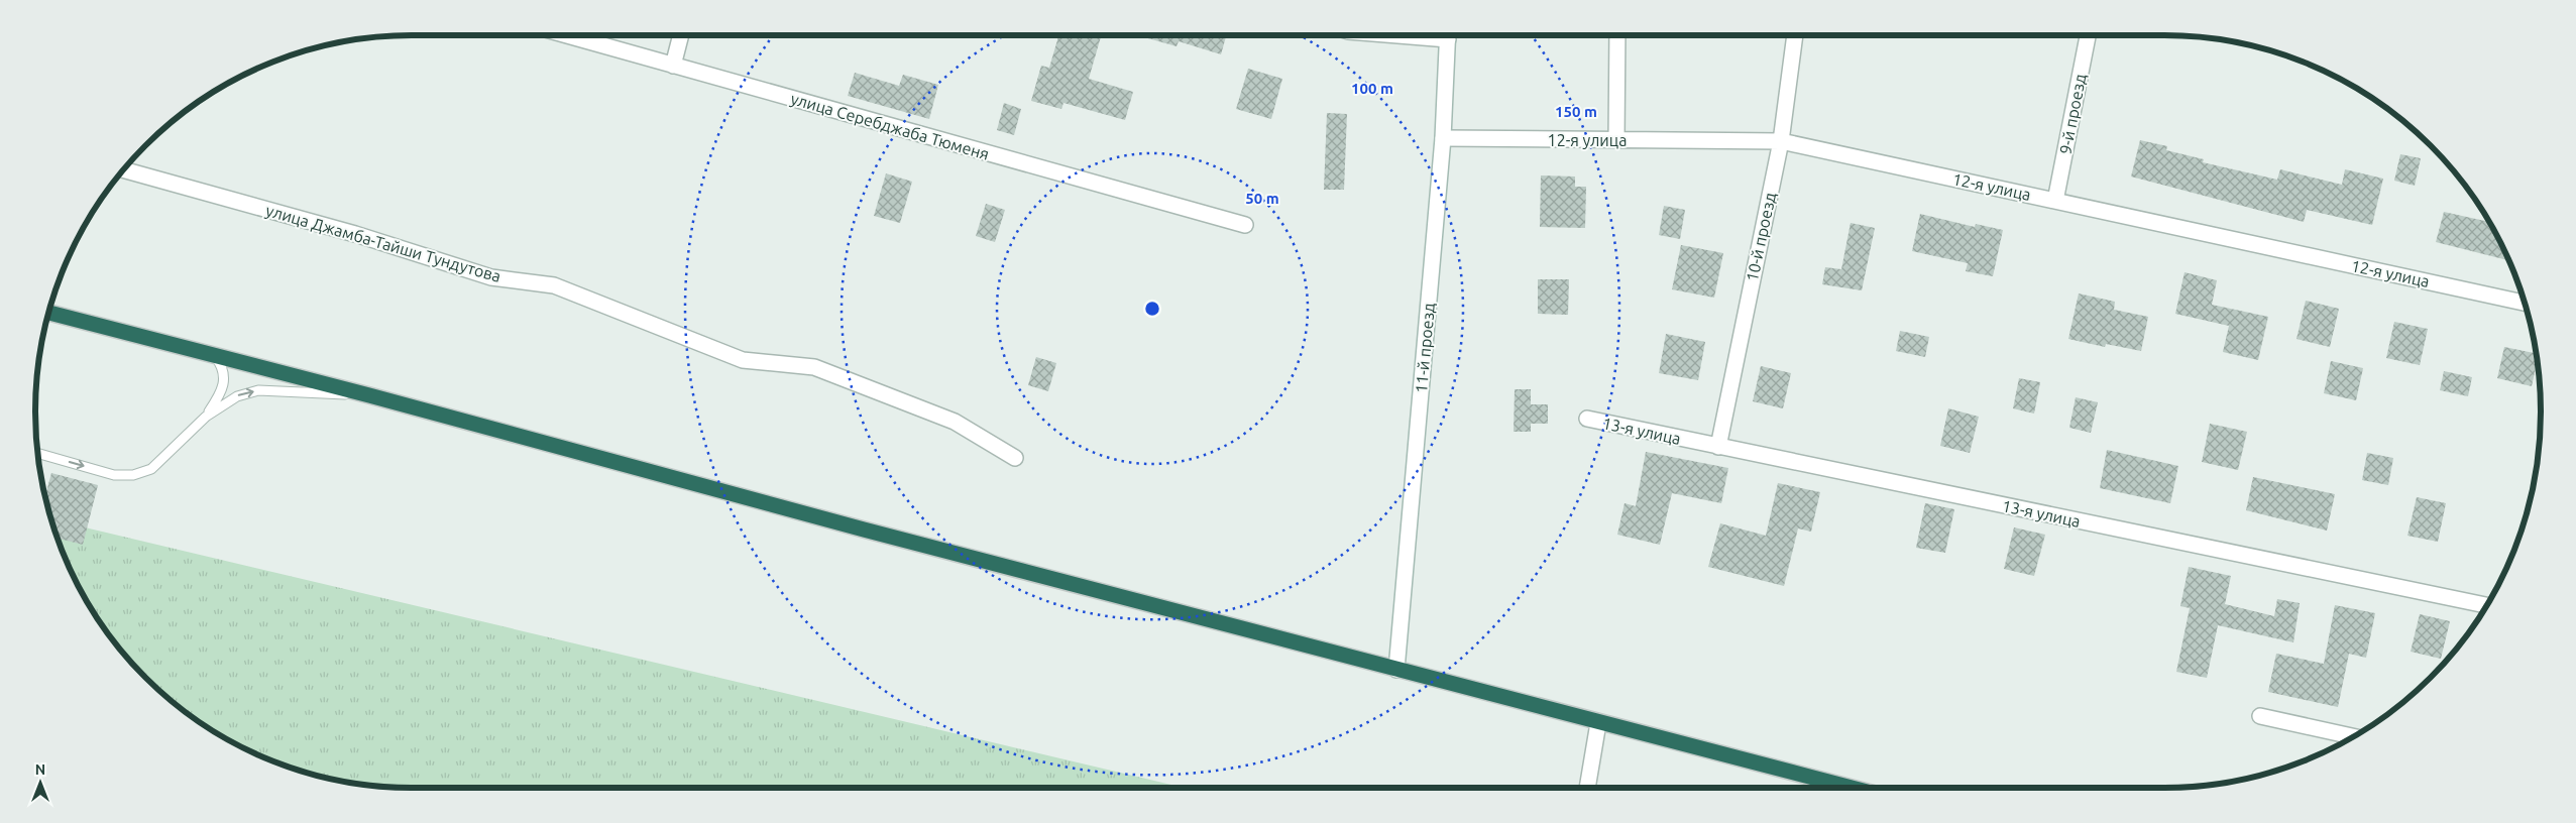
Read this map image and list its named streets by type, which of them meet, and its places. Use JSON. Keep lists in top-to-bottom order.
{
  "streets": {
    "street": [
      "9-й проезд",
      "улица Серебджаба Тюменя",
      "12-я улица",
      "10-й проезд",
      "улица Джамба-Тайши Тундутова",
      "11-й проезд",
      "13-я улица"
    ]
  },
  "crossings": [
    ["9-й проезд", "12-я улица"],
    ["12-я улица", "10-й проезд"],
    ["12-я улица", "11-й проезд"],
    ["10-й проезд", "13-я улица"]
  ],
  "north": "top",
  "rings": ["100 m", "150 m", "50 m"]
}
